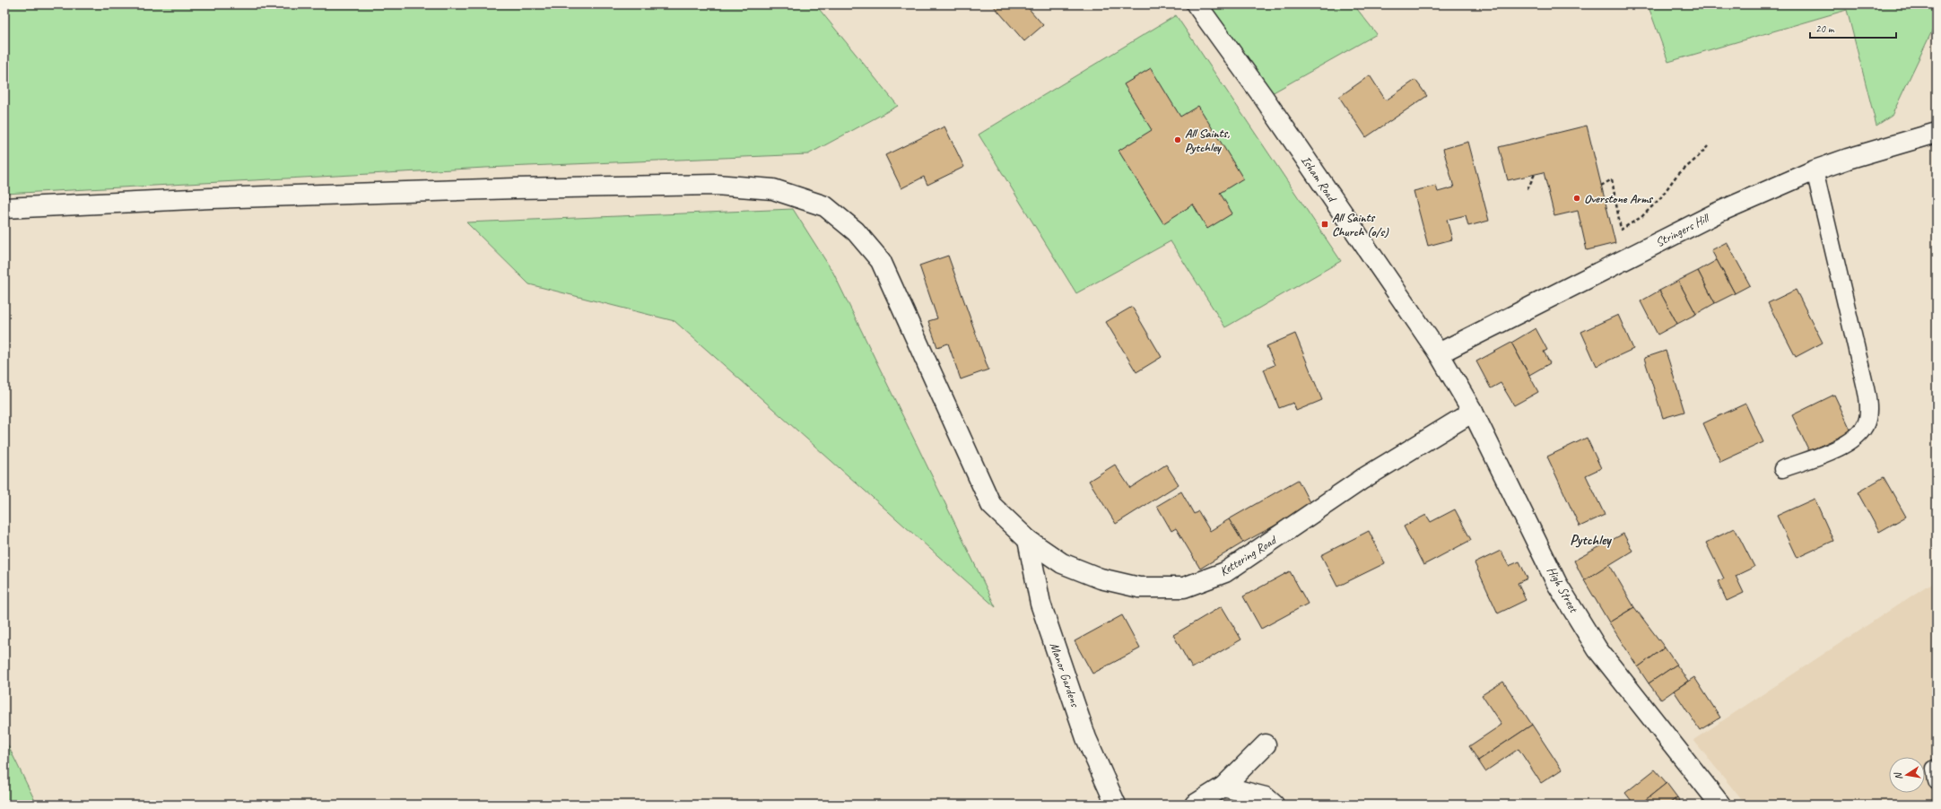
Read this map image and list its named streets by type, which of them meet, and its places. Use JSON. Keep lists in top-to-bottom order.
{
  "streets": {
    "street": [
      "Isham Road",
      "Stringers Hill",
      "Kettering Road",
      "High Street",
      "Manor Gardens"
    ]
  },
  "crossings": [
    ["Isham Road", "Stringers Hill"],
    ["Isham Road", "High Street"],
    ["Stringers Hill", "High Street"],
    ["Kettering Road", "High Street"],
    ["Kettering Road", "Manor Gardens"]
  ],
  "districts": ["Pytchley"],
  "places": {
    "other": ["All Saints, Pytchley", "Overstone Arms"],
    "transit": ["All Saints Church (o/s)"]
  },
  "scale_bar": "20 m",
  "north": "left"
}
